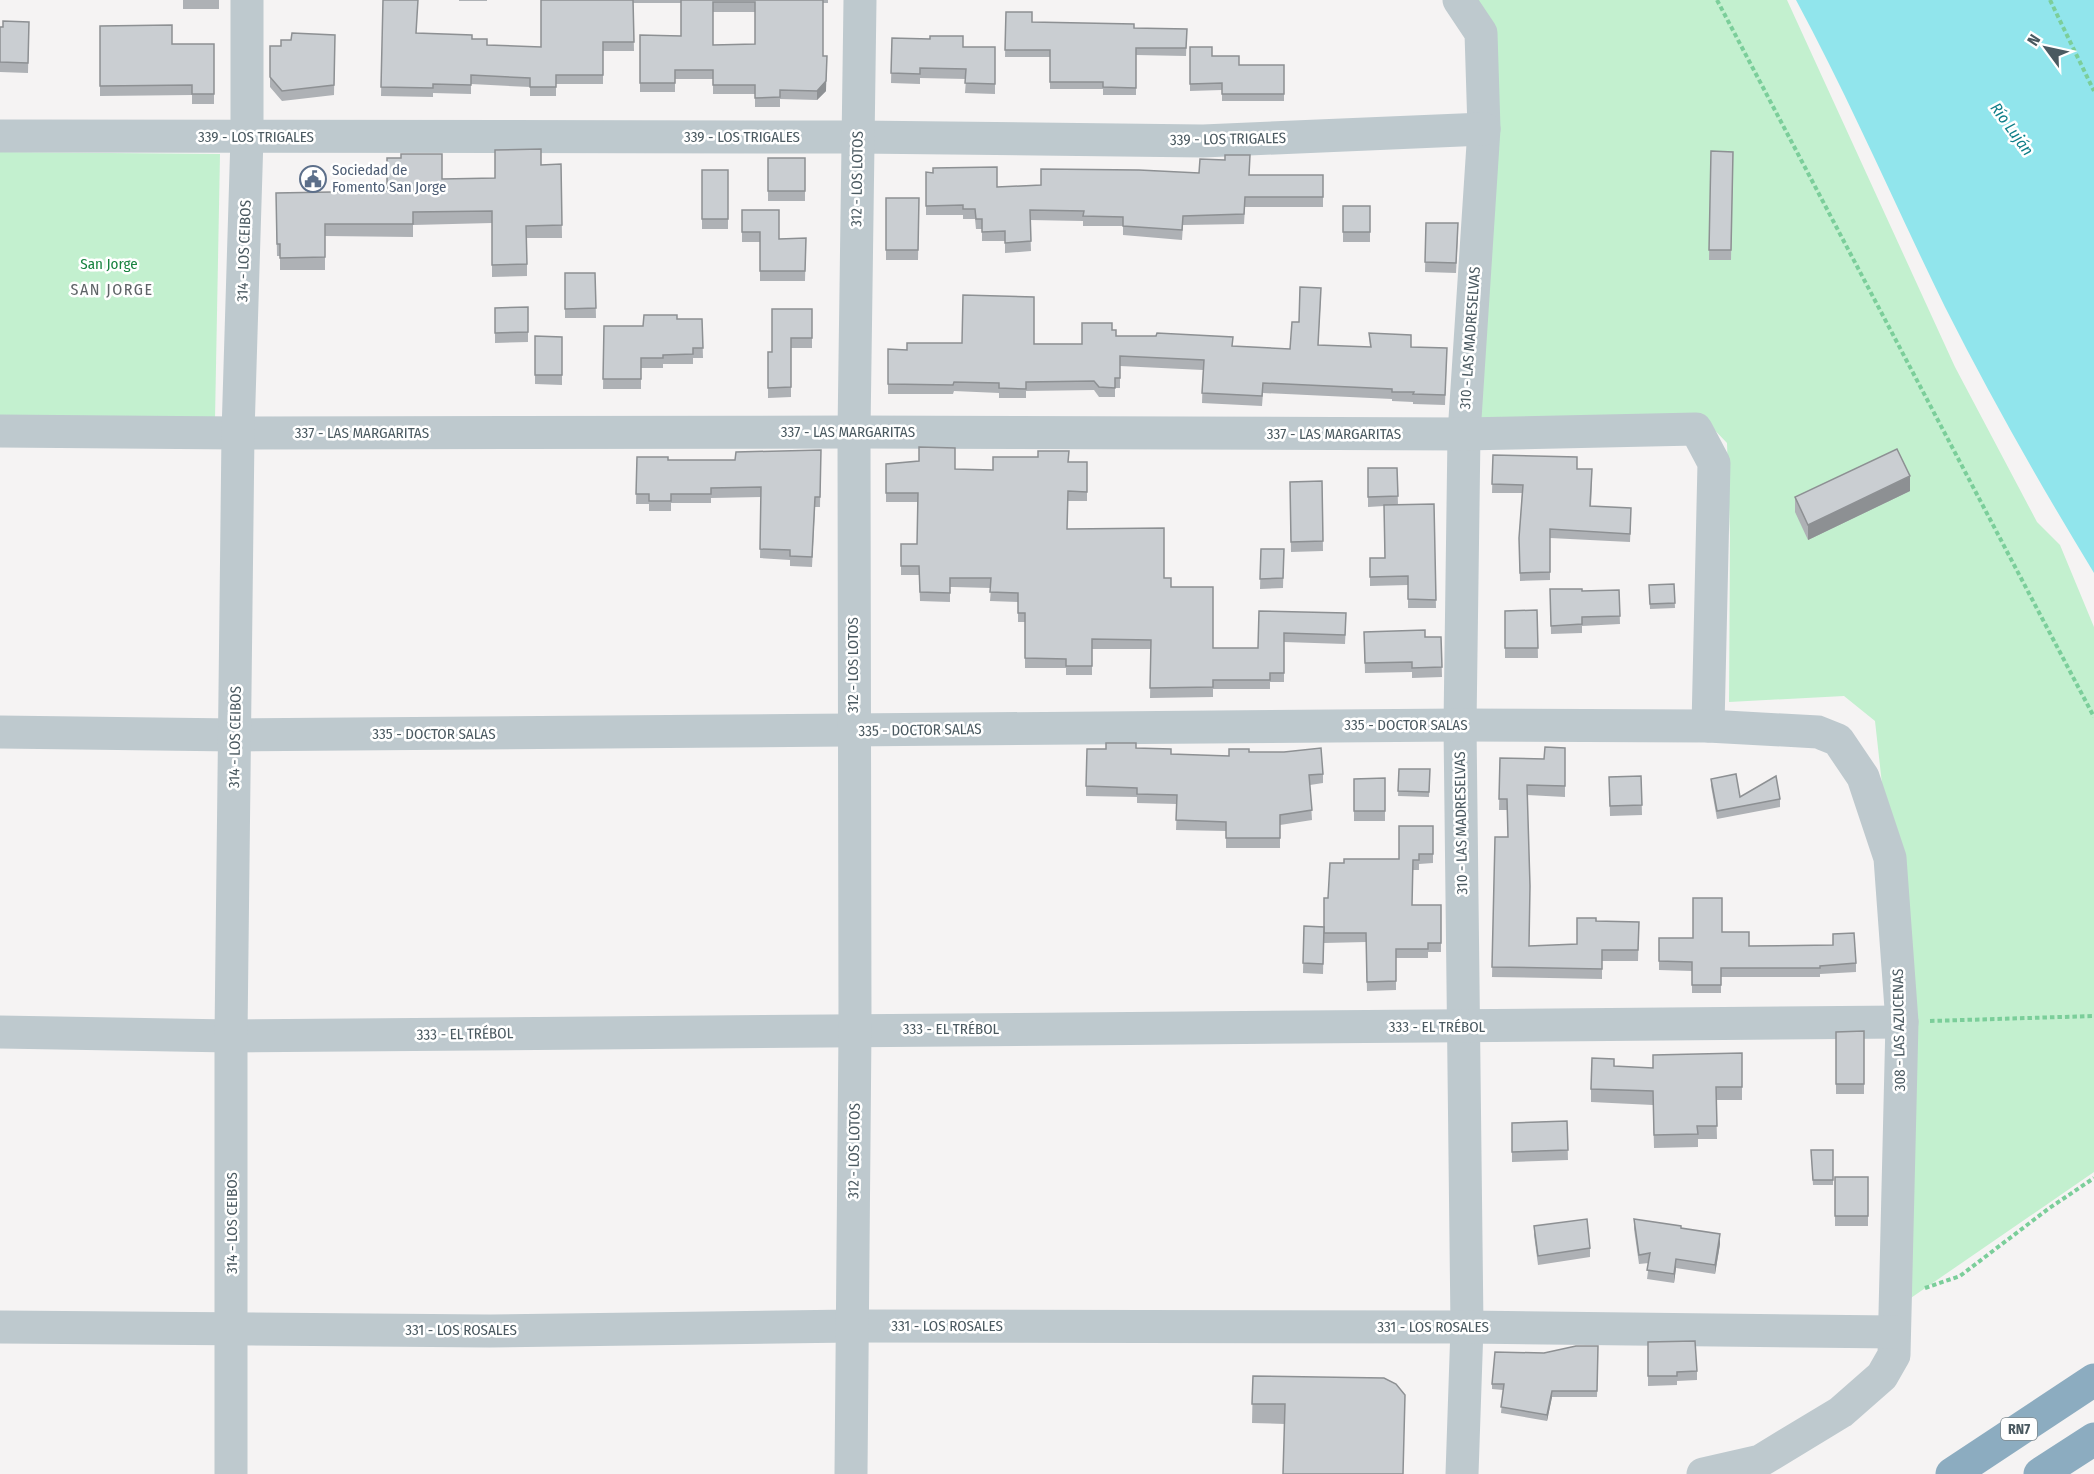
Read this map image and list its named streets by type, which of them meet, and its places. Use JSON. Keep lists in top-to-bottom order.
{
  "streets": {
    "highway": ["RN7"],
    "street": [
      "339 - LOS TRIGALES",
      "312 - LOS LOTOS",
      "314 - LOS CEIBOS",
      "310 - LAS MADRESELVAS",
      "337 - LAS MARGARITAS",
      "335 - DOCTOR SALAS",
      "333 - EL TRÉBOL",
      "308 - LAS AZUCENAS",
      "331 - LOS ROSALES"
    ]
  },
  "crossings": [
    ["339 - LOS TRIGALES", "312 - LOS LOTOS"],
    ["339 - LOS TRIGALES", "314 - LOS CEIBOS"],
    ["339 - LOS TRIGALES", "310 - LAS MADRESELVAS"],
    ["312 - LOS LOTOS", "337 - LAS MARGARITAS"],
    ["312 - LOS LOTOS", "335 - DOCTOR SALAS"],
    ["312 - LOS LOTOS", "333 - EL TRÉBOL"],
    ["312 - LOS LOTOS", "331 - LOS ROSALES"],
    ["314 - LOS CEIBOS", "337 - LAS MARGARITAS"],
    ["314 - LOS CEIBOS", "335 - DOCTOR SALAS"],
    ["314 - LOS CEIBOS", "333 - EL TRÉBOL"],
    ["314 - LOS CEIBOS", "331 - LOS ROSALES"],
    ["310 - LAS MADRESELVAS", "337 - LAS MARGARITAS"],
    ["310 - LAS MADRESELVAS", "335 - DOCTOR SALAS"],
    ["310 - LAS MADRESELVAS", "333 - EL TRÉBOL"],
    ["310 - LAS MADRESELVAS", "331 - LOS ROSALES"],
    ["337 - LAS MARGARITAS", "335 - DOCTOR SALAS"],
    ["335 - DOCTOR SALAS", "308 - LAS AZUCENAS"],
    ["333 - EL TRÉBOL", "308 - LAS AZUCENAS"],
    ["308 - LAS AZUCENAS", "331 - LOS ROSALES"]
  ],
  "districts": ["SAN JORGE"],
  "water": ["Río Luján"],
  "parks": ["San Jorge"],
  "places": {
    "public building": ["Sociedad de Fomento San Jorge"]
  },
  "north": "top left"
}
